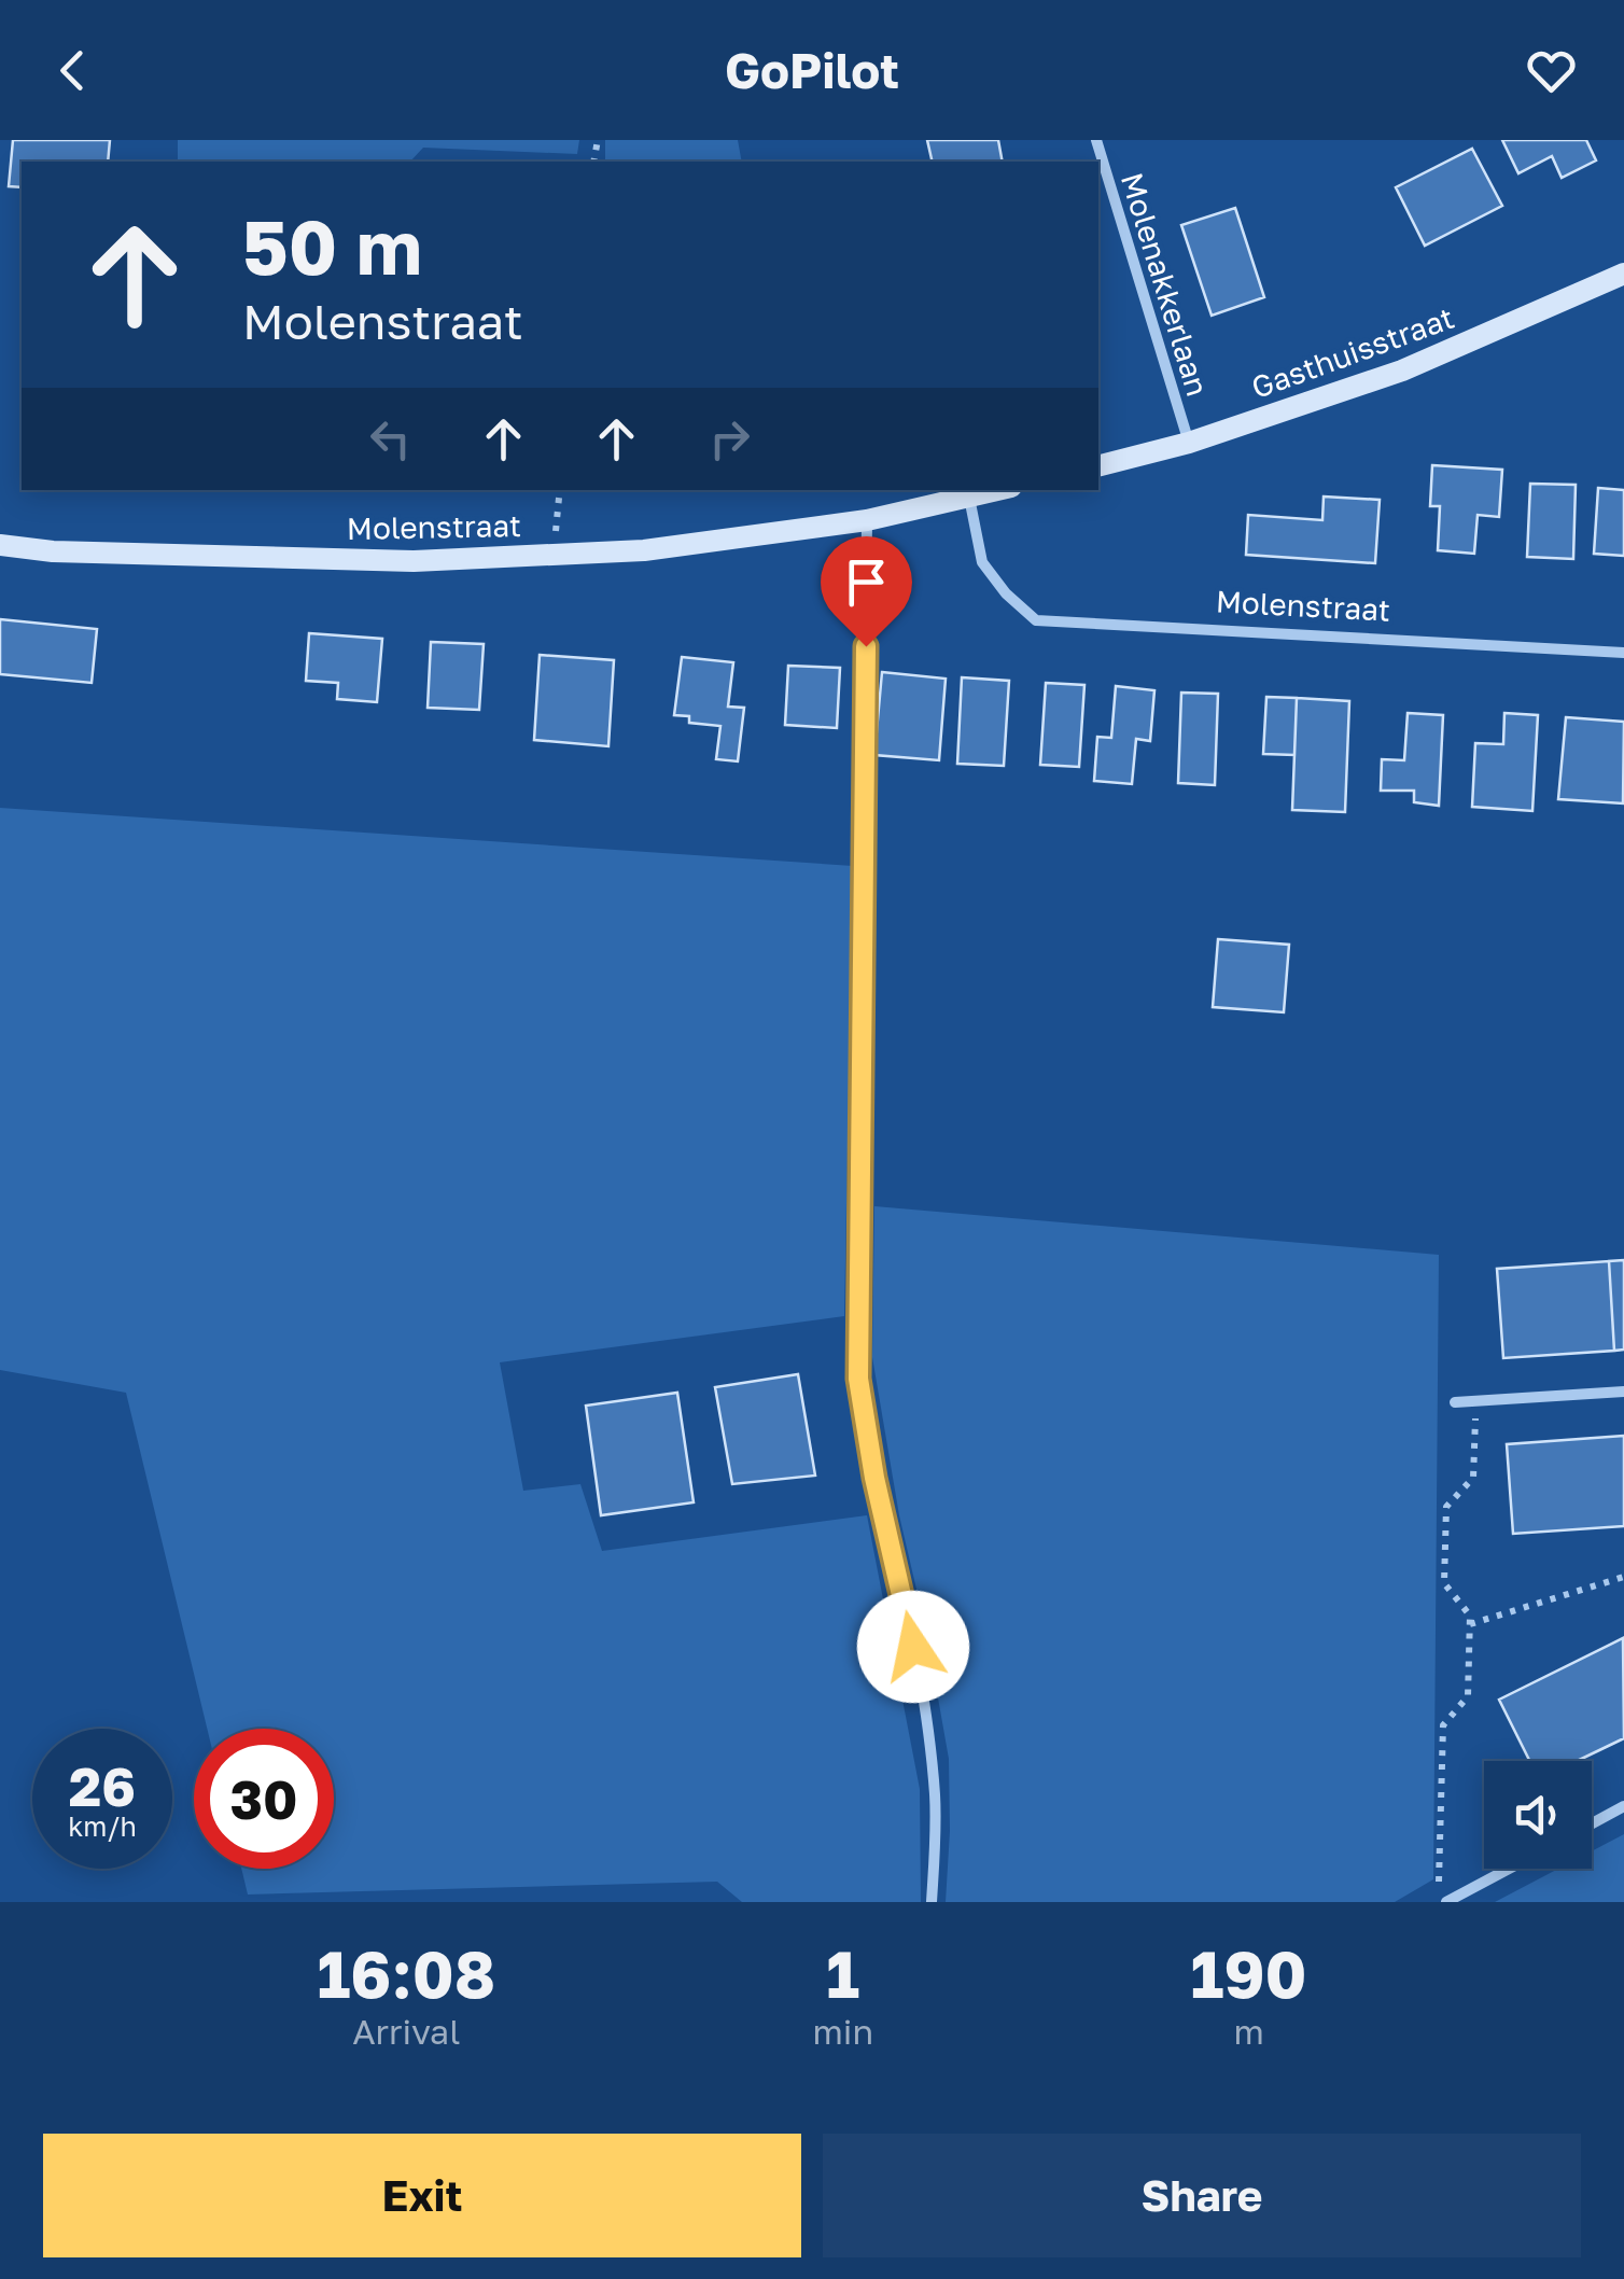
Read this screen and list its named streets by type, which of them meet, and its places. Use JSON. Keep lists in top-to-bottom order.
{
  "streets": {
    "main road": ["Gasthuisstraat", "Molenstraat"],
    "street": ["Molenakkerlaan"]
  },
  "crossings": [
    ["Molenakkerlaan", "Gasthuisstraat"]
  ],
  "page": {
    "header": "GoPilot",
    "turn": ["50 m", "Molenstraat"],
    "speed": "26 km/h",
    "limit": "30",
    "eta": [
      "16:08",
      "Arrival",
      "1",
      "min",
      "190",
      "m"
    ],
    "buttons": ["Exit", "Share"]
  }
}
